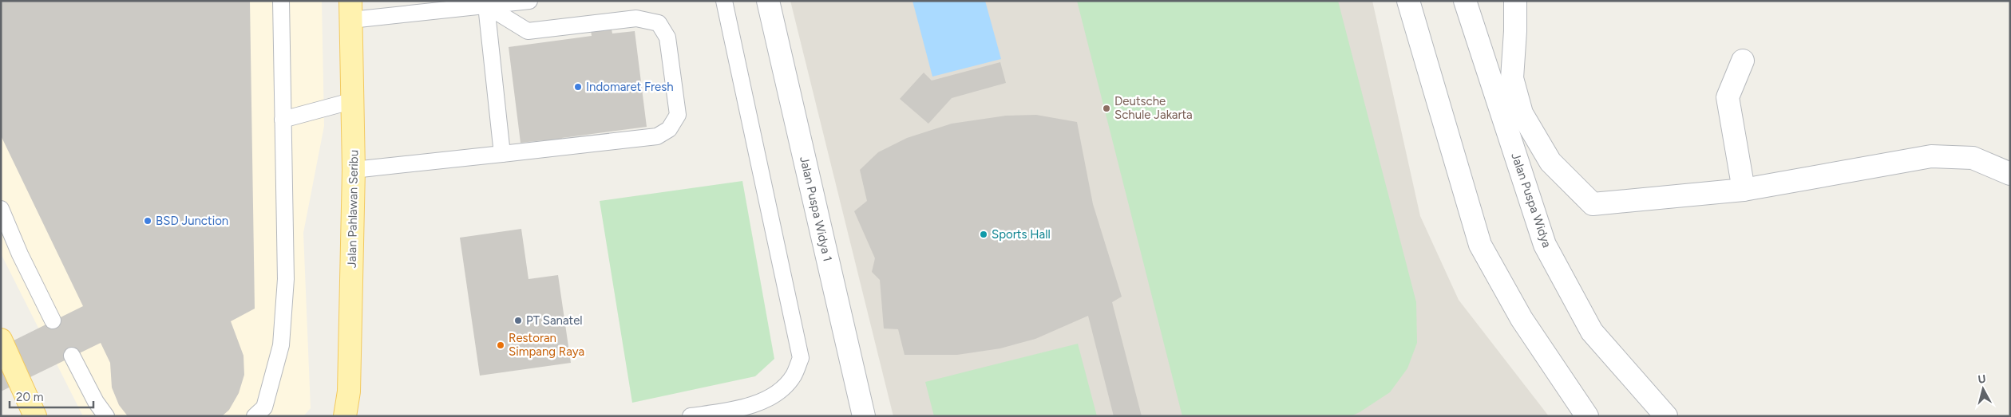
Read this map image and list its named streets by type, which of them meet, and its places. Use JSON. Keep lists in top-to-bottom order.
{
  "streets": {
    "main road": ["Jalan Pahlawan Seribu"],
    "street": ["Jalan Puspa Widya", "Jalan Puspa Widya 1"]
  },
  "places": [
    "Indomaret Fresh",
    "Deutsche Schule Jakarta",
    "BSD Junction",
    "Sports Hall",
    "PT Sanatel",
    "Restoran Simpang Raya"
  ],
  "scale_bar": "20 m",
  "north": "top"
}
